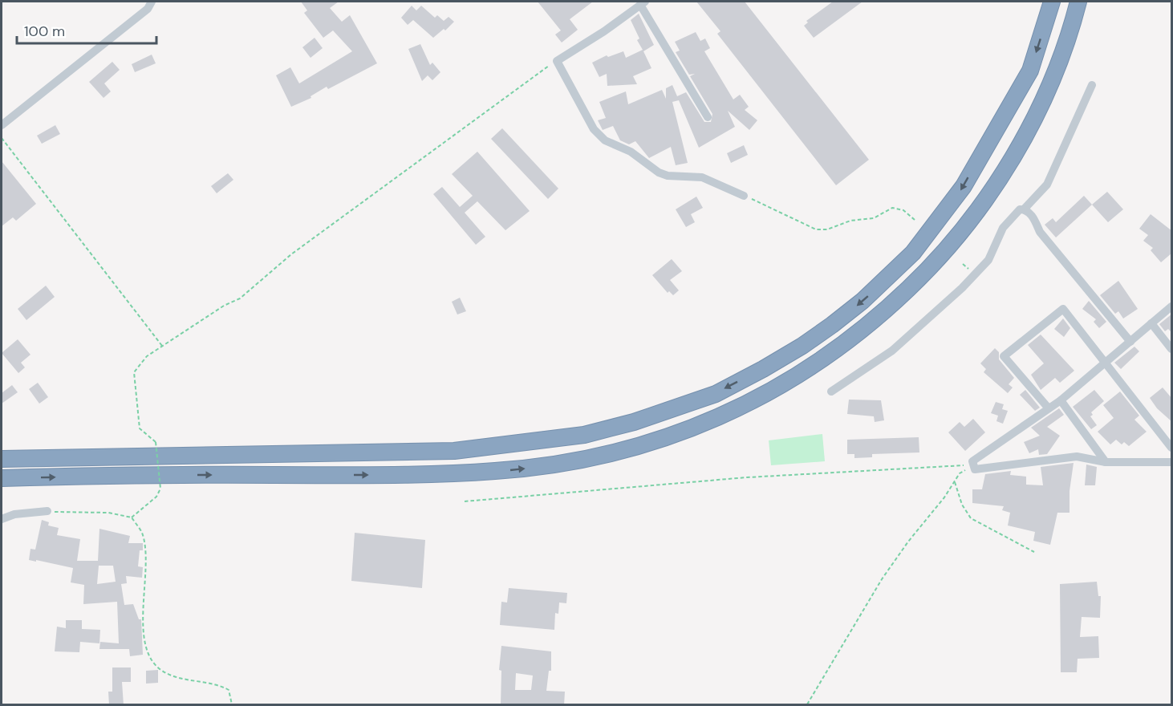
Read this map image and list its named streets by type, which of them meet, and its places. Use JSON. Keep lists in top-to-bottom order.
{
  "scale_bar": "100 m"
}
